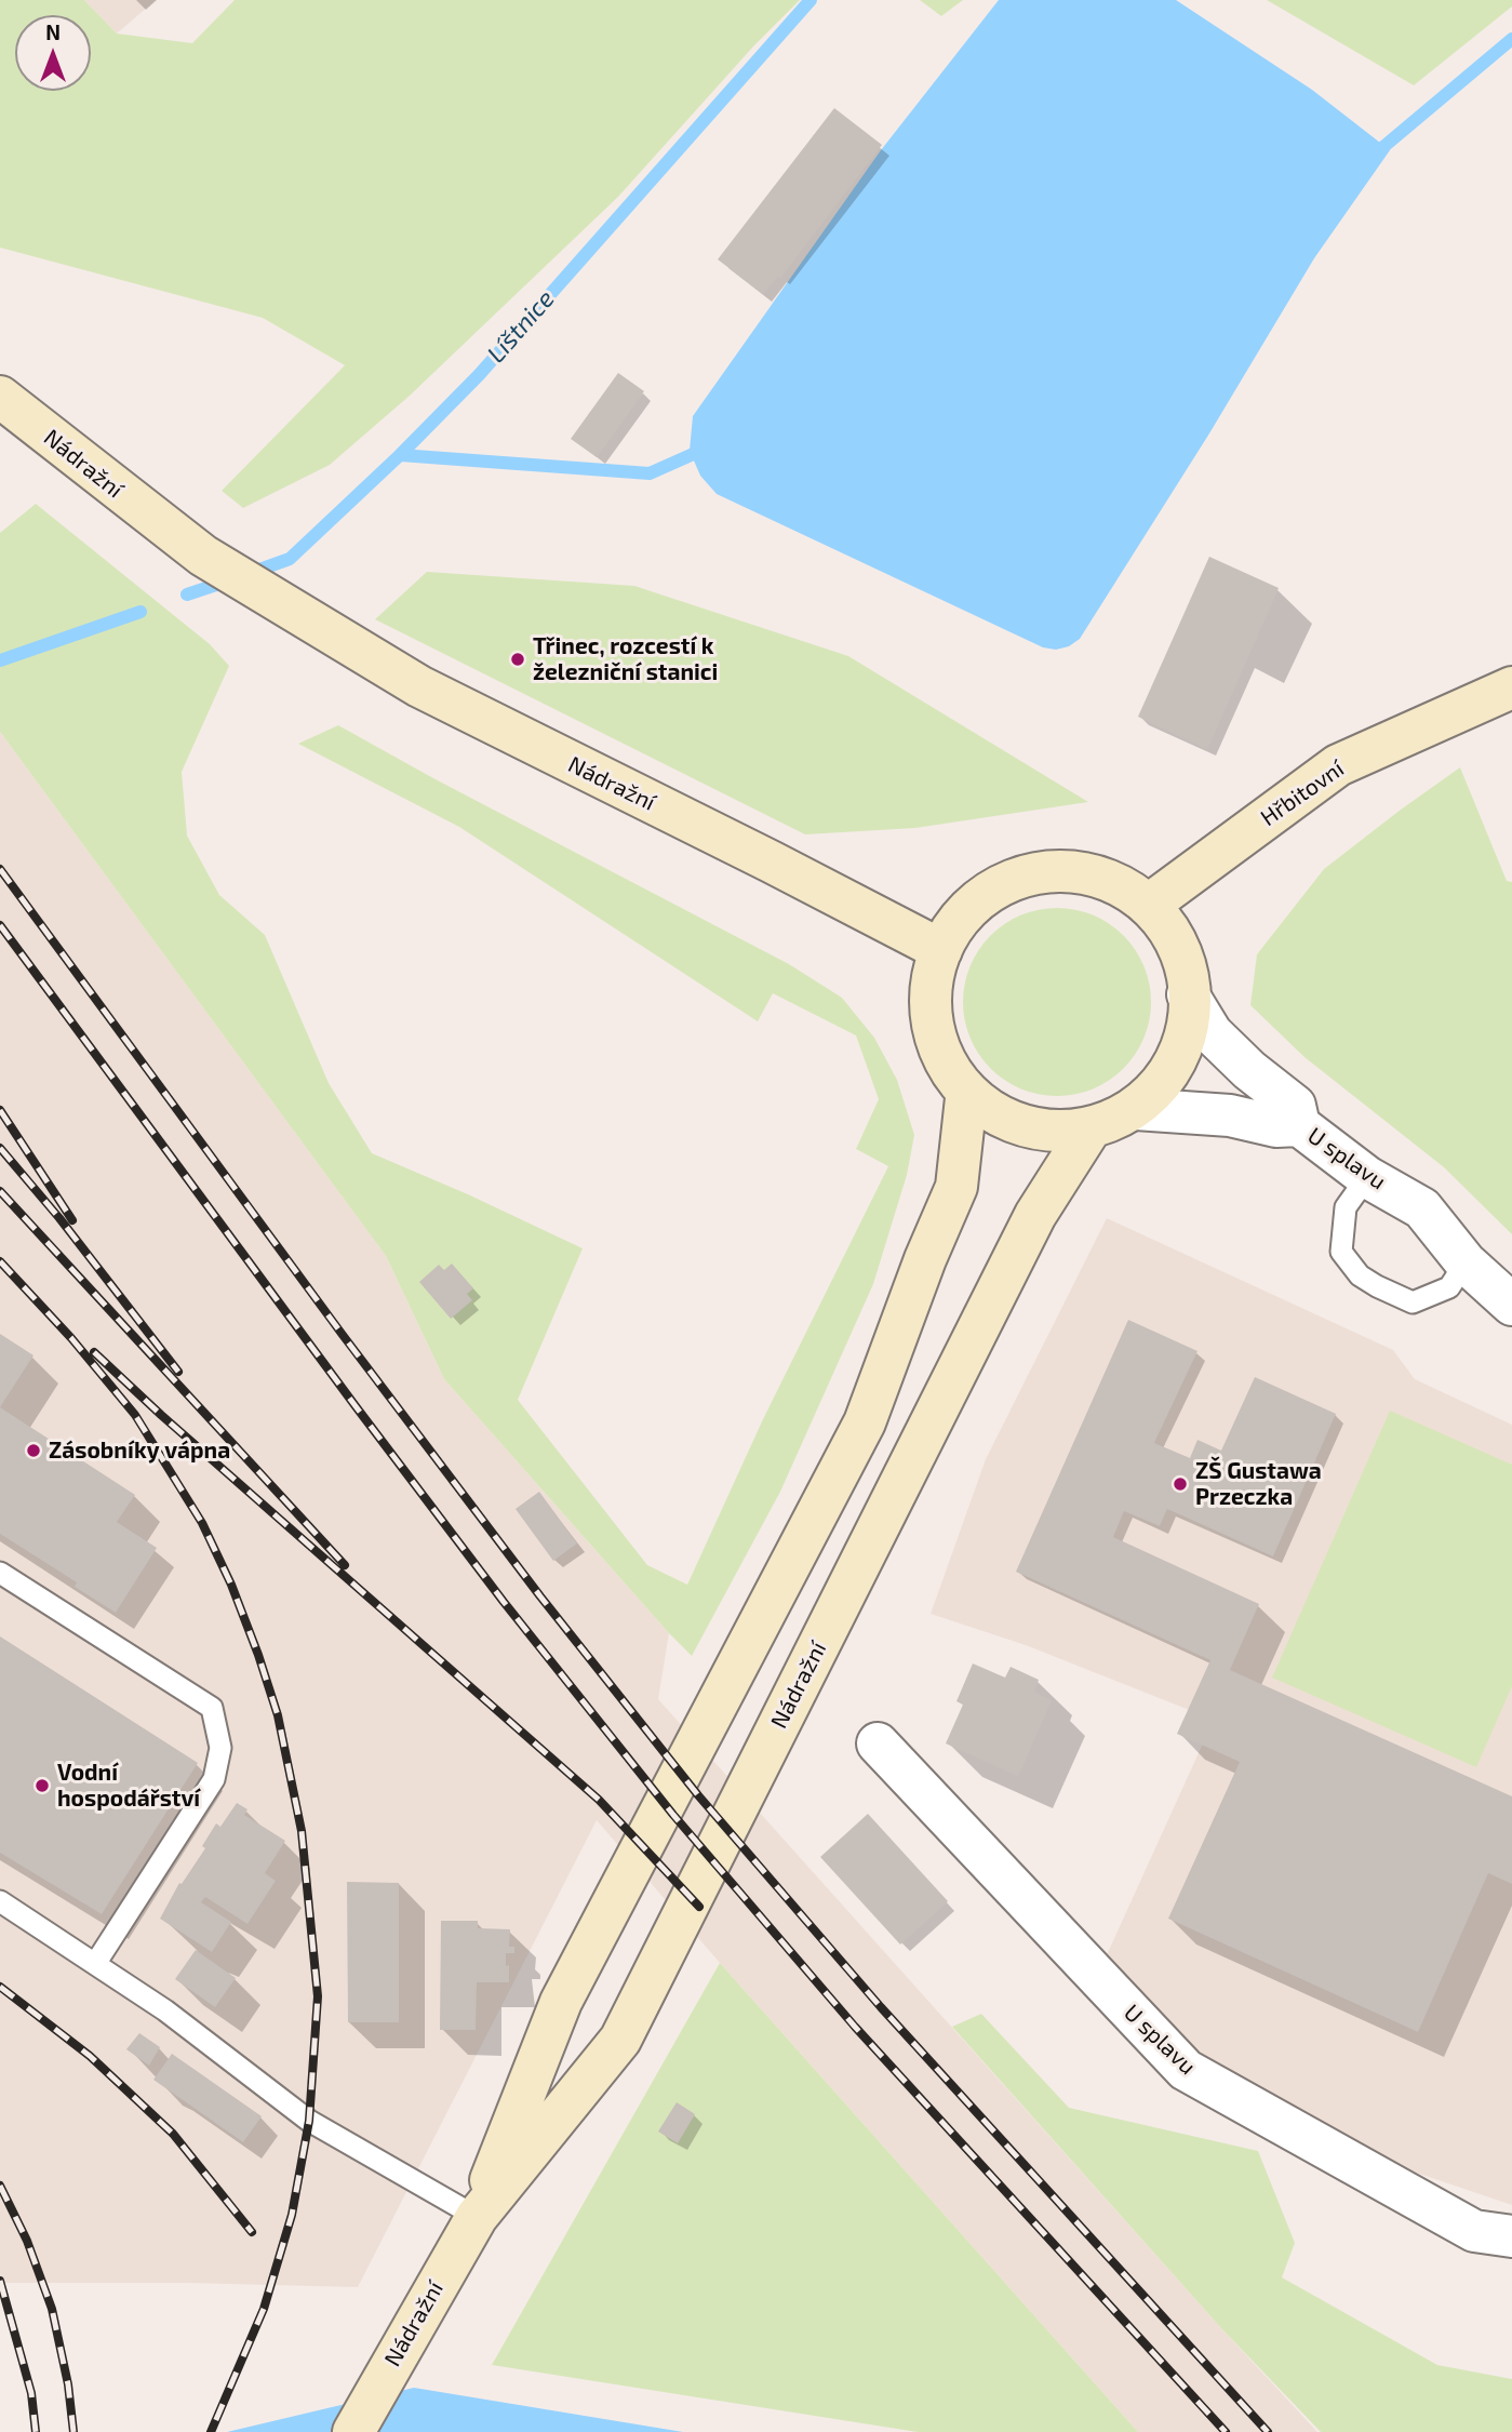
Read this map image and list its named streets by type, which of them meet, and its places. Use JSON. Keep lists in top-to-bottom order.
{
  "streets": {
    "main road": ["Nádražní", "Hřbitovní"],
    "street": ["U splavu"]
  },
  "crossings": [
    ["Nádražní", "Hřbitovní"],
    ["Nádražní", "U splavu"],
    ["Hřbitovní", "U splavu"]
  ],
  "water": ["Líštnice"],
  "places": [
    "Třinec, rozcestí k železniční stanici",
    "Zásobníky vápna",
    "ZŠ Gustawa Przeczka",
    "Vodní hospodářství"
  ],
  "north": "top"
}
